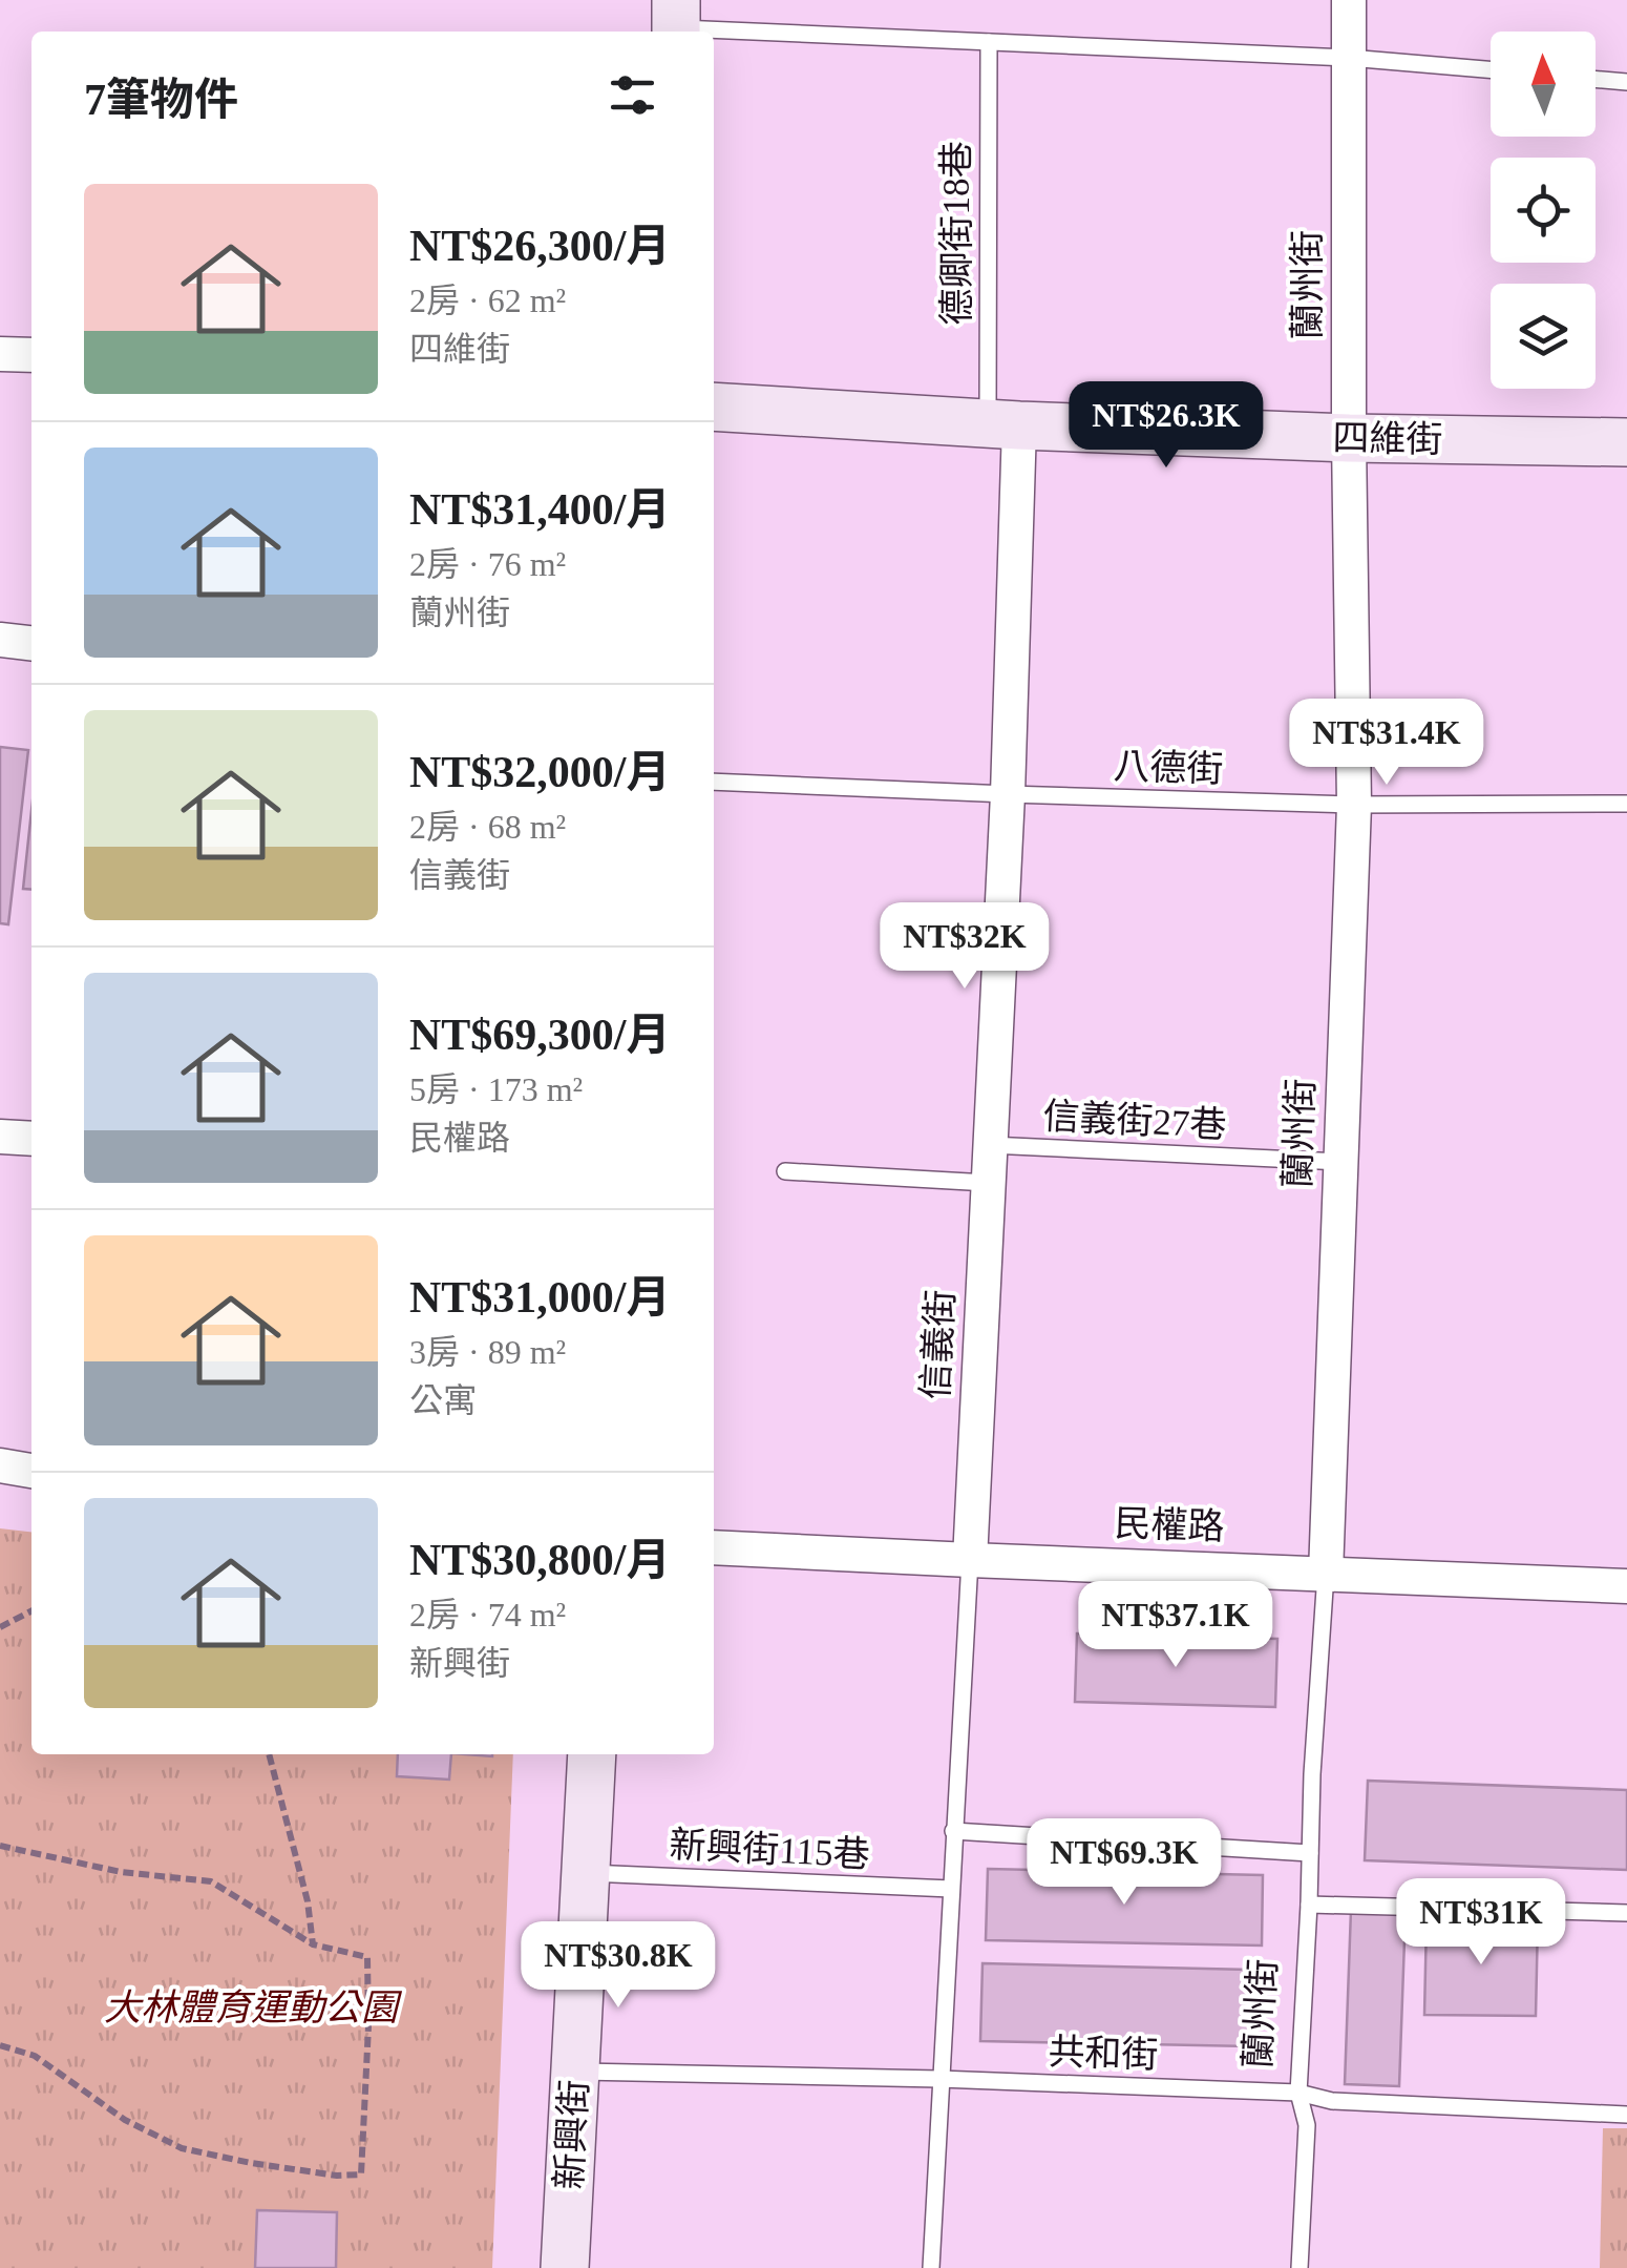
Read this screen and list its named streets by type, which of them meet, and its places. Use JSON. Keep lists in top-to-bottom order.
{
  "streets": {
    "main road": ["四維街", "新興街"],
    "street": ["蘭州街", "信義街", "民權路"],
    "lane": [
      "德卿街18巷",
      "八德街",
      "信義街27巷",
      "新興街115巷",
      "共和街"
    ]
  },
  "crossings": [
    ["德卿街18巷", "四維街"],
    ["德卿街18巷", "信義街"],
    ["蘭州街", "四維街"],
    ["蘭州街", "八德街"],
    ["蘭州街", "信義街27巷"],
    ["蘭州街", "民權路"],
    ["蘭州街", "共和街"],
    ["四維街", "信義街"],
    ["八德街", "信義街"],
    ["信義街27巷", "信義街"],
    ["信義街", "民權路"],
    ["信義街", "新興街115巷"],
    ["信義街", "共和街"],
    ["新興街115巷", "新興街"],
    ["共和街", "新興街"]
  ],
  "parks": ["大林體育運動公園"],
  "north": "top",
  "page": {
    "heading": "7筆物件",
    "list": [
      {
        "name": "NT$26,300/月",
        "note": "2房 · 62 m² · 四維街"
      },
      {
        "name": "NT$31,400/月",
        "note": "2房 · 76 m² · 蘭州街"
      },
      {
        "name": "NT$32,000/月",
        "note": "2房 · 68 m² · 信義街"
      },
      {
        "name": "NT$69,300/月",
        "note": "5房 · 173 m² · 民權路"
      },
      {
        "name": "NT$31,000/月",
        "note": "3房 · 89 m² · 公寓"
      },
      {
        "name": "NT$30,800/月",
        "note": "2房 · 74 m² · 新興街"
      }
    ],
    "price": [
      "NT$26.3K",
      "NT$31.4K",
      "NT$32K",
      "NT$37.1K",
      "NT$69.3K",
      "NT$31K",
      "NT$30.8K"
    ]
  }
}
